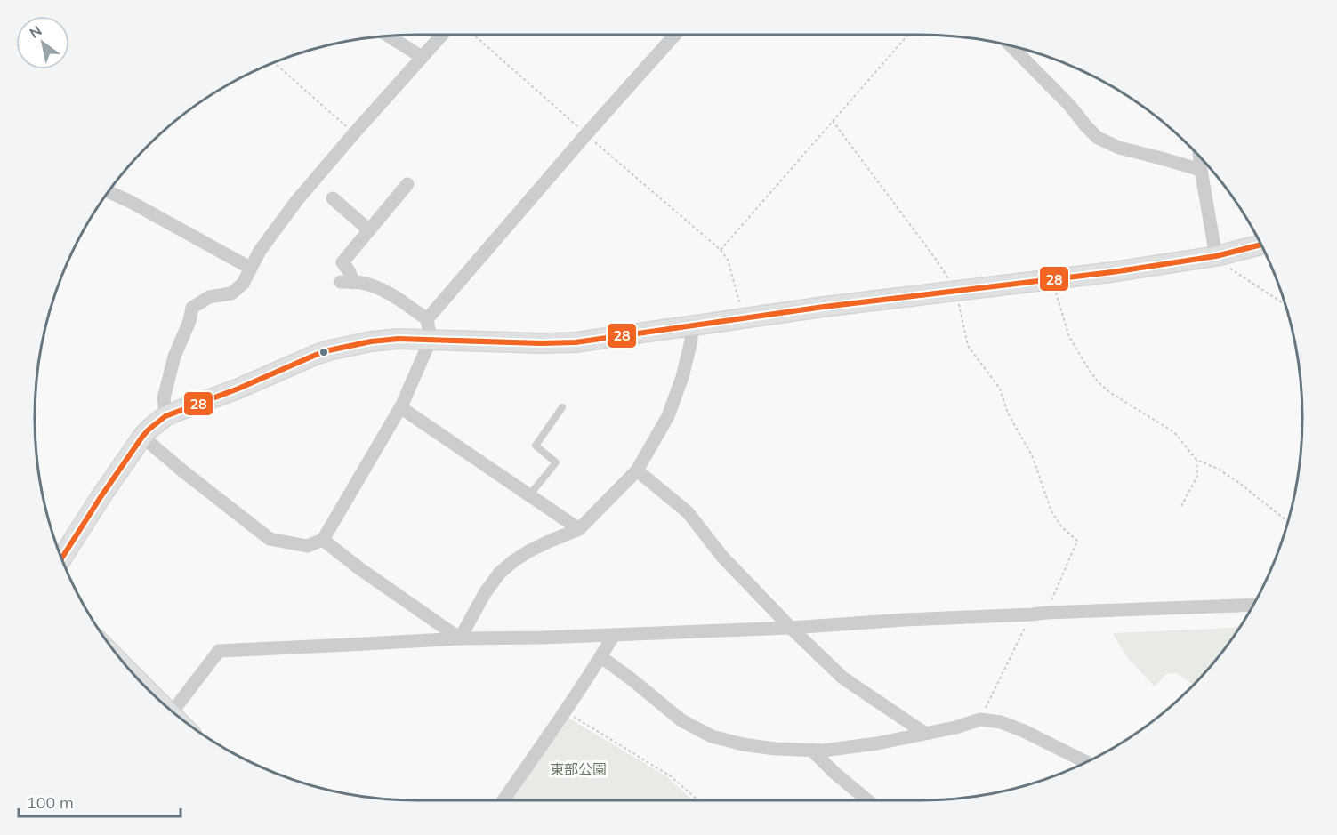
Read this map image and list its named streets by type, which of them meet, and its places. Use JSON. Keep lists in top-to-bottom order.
{
  "parks": ["東部公園"],
  "lines": ["transit line 28"],
  "scale_bar": "100 m",
  "north": "top left"
}
